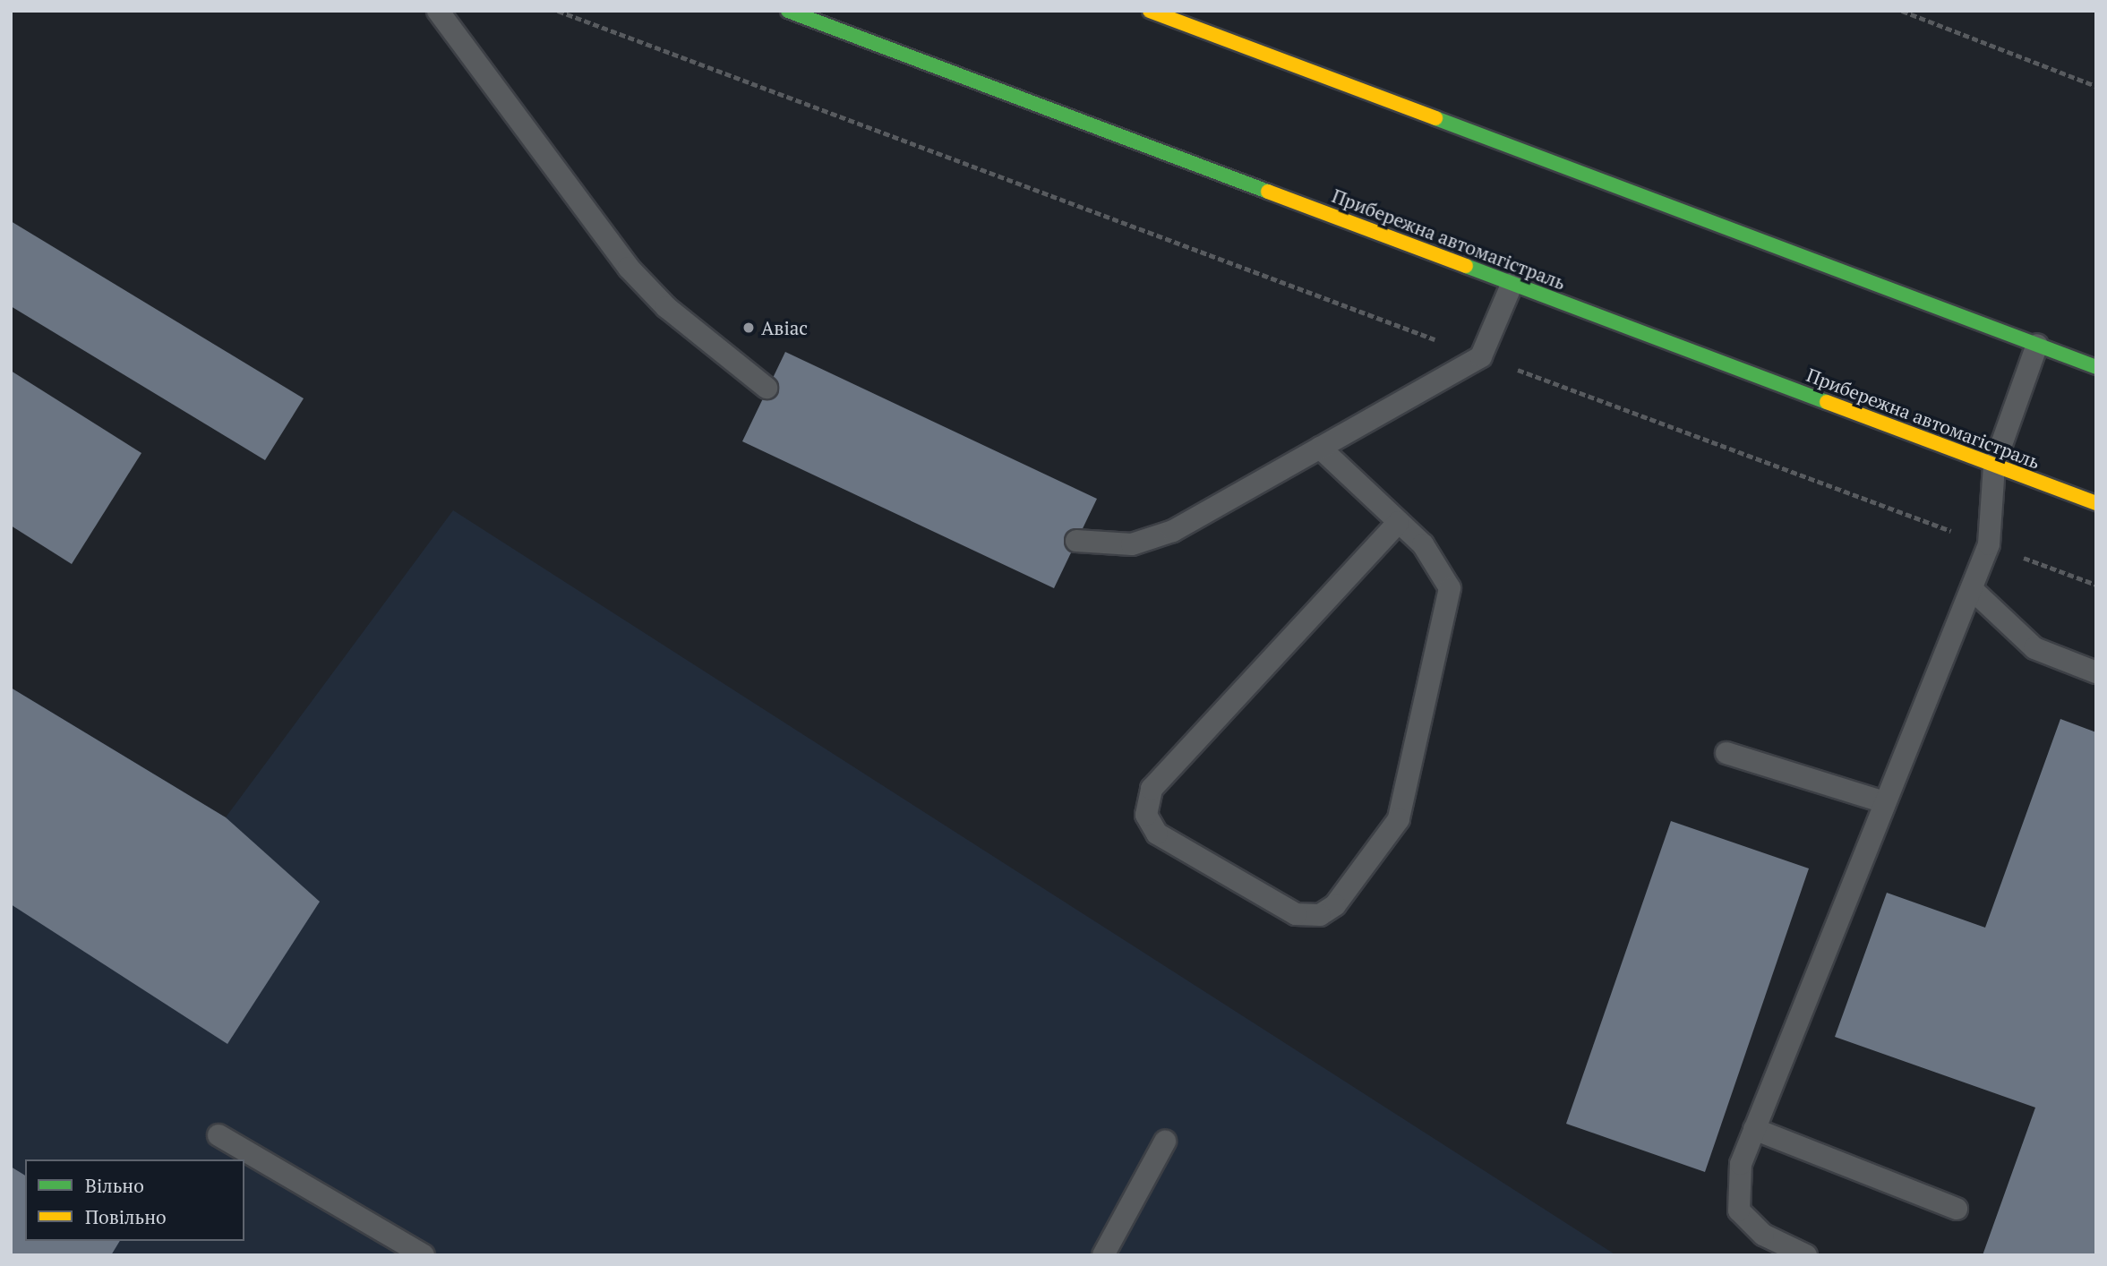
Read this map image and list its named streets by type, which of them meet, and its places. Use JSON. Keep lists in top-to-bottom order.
{
  "streets": {
    "main road": ["Прибережна автомагістраль"]
  },
  "places": ["Авіас"],
  "legend": ["Вільно", "Повільно"]
}
